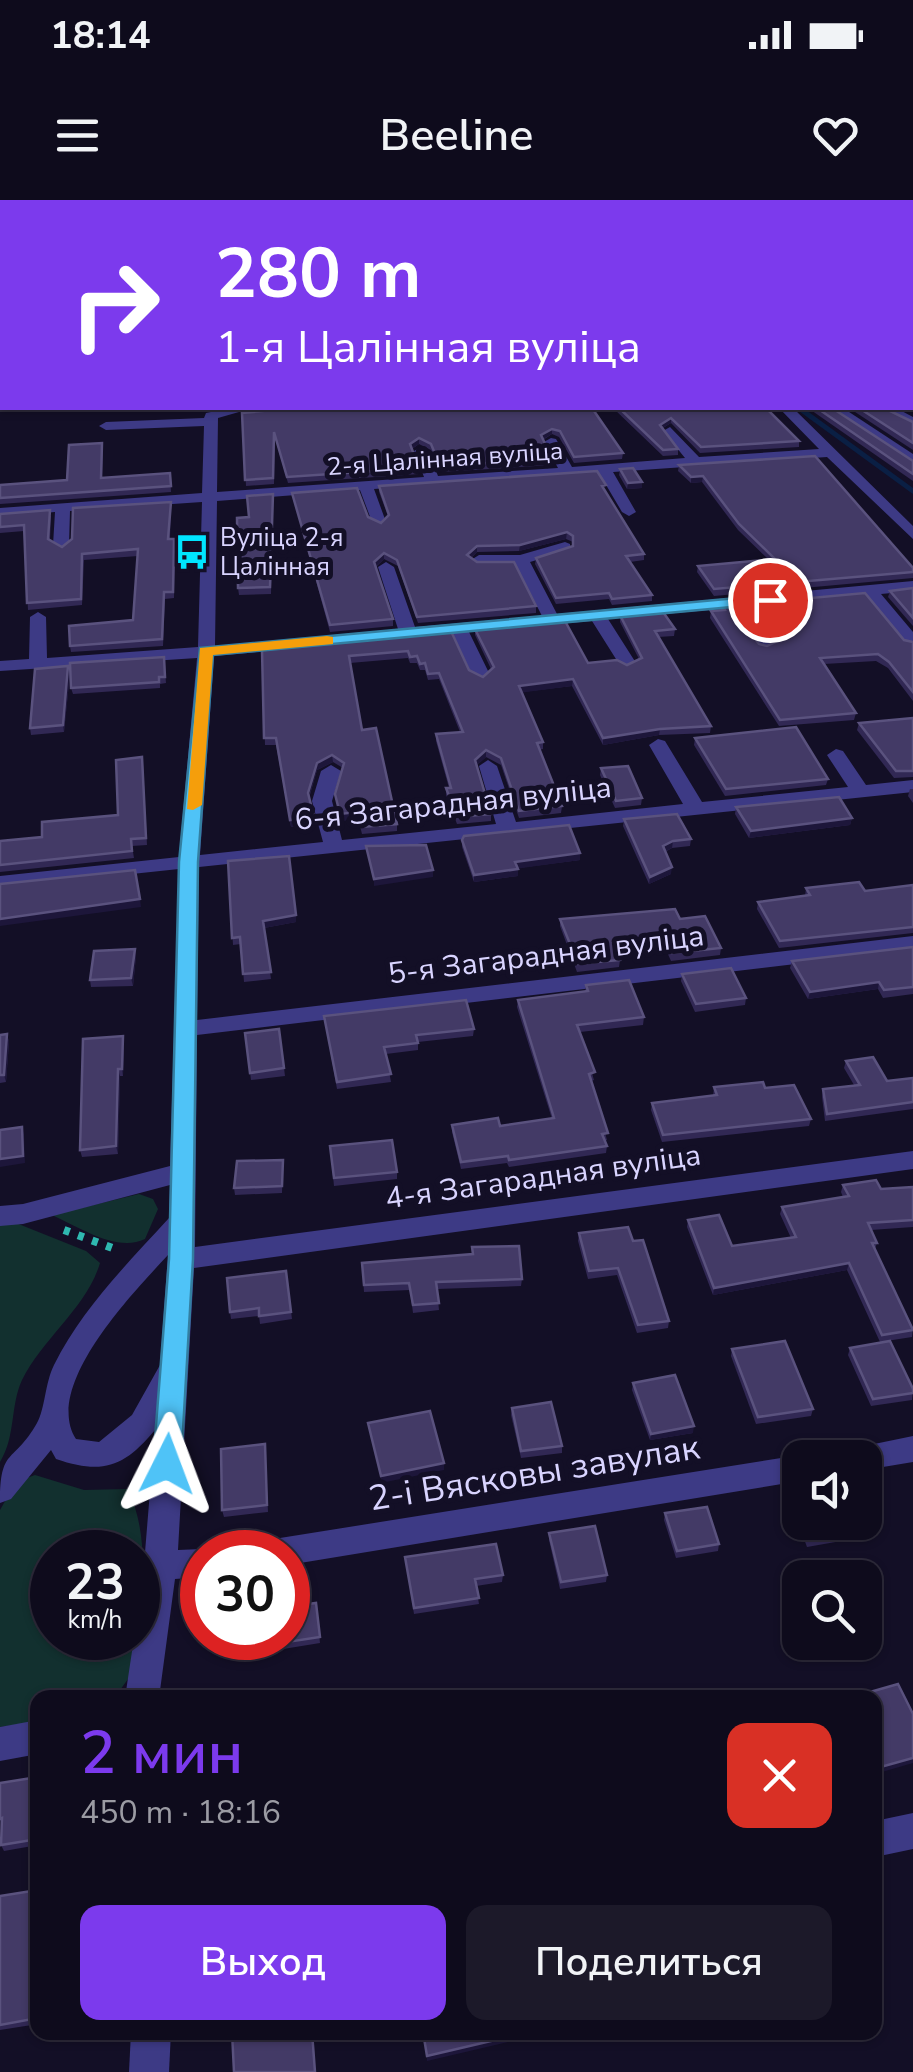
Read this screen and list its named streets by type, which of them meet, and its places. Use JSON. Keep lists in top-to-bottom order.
{
  "streets": {
    "street": [
      "2-я Цалінная вуліца",
      "6-я Загарадная вуліца",
      "5-я Загарадная вуліца",
      "4-я Загарадная вуліца",
      "2-і Вясковы завулак"
    ]
  },
  "places": {
    "bus stop": ["Вуліца 2-я Цалінная"]
  },
  "page": {
    "status": "18:14",
    "header": "Beeline",
    "turn": ["280 m", "1-я Цалінная вуліца"],
    "speed": "23 km/h",
    "limit": "30",
    "heading": ["2 мин", "450 m · 18:16"],
    "buttons": ["Выход", "Поделиться"]
  }
}
